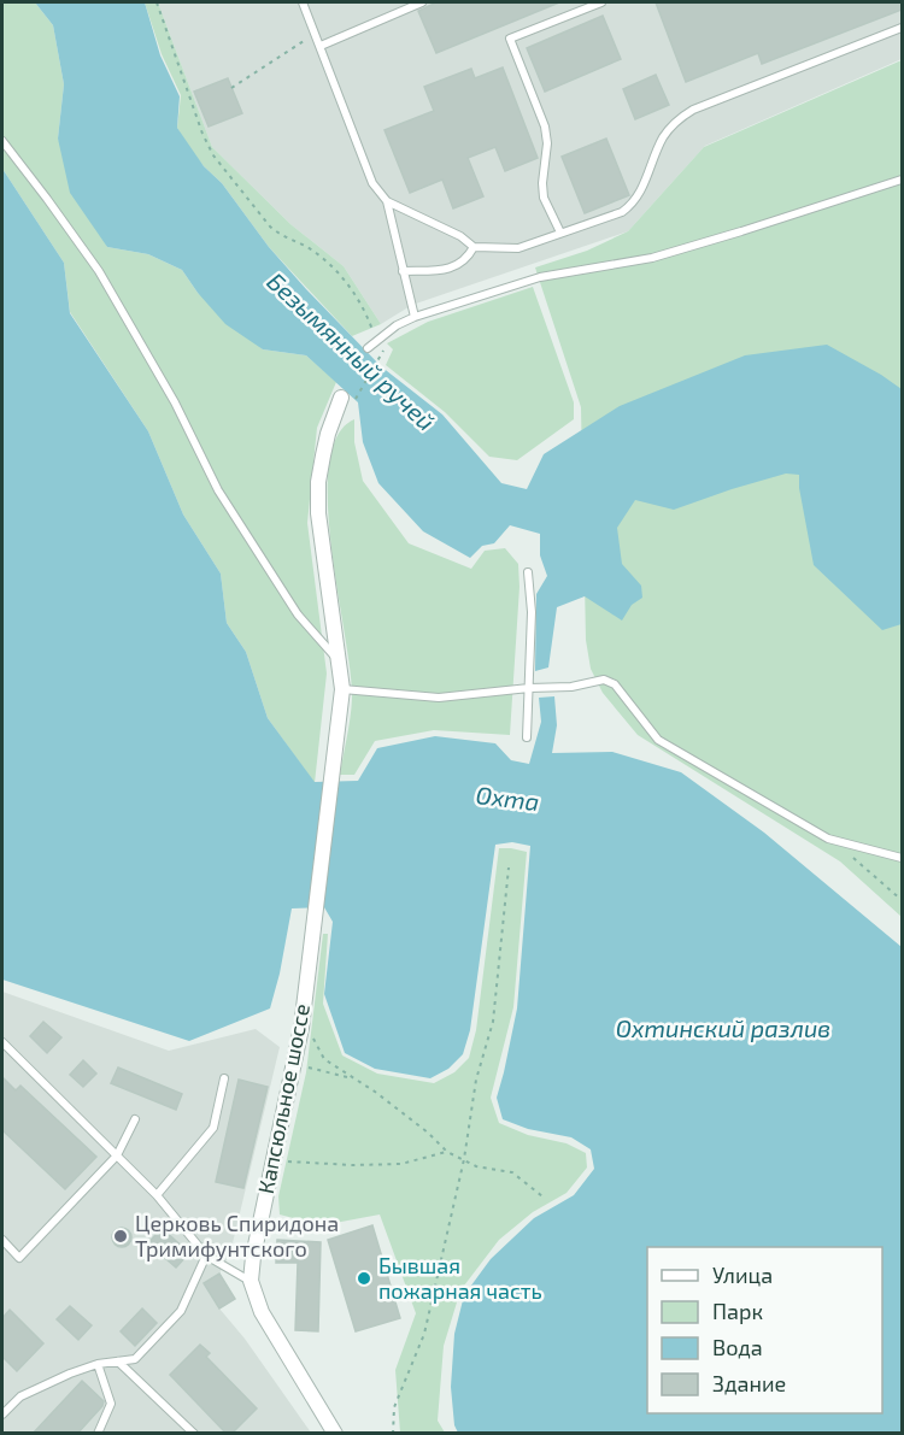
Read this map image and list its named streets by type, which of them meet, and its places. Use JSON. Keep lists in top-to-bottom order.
{
  "streets": {
    "street": ["Капсюльное шоссе"]
  },
  "water": ["Безымянный ручей", "Охта", "Охтинский разлив"],
  "places": ["Церковь Спиридона Тримифунтского", "Бывшая пожарная часть"],
  "legend": [
    "Улица",
    "Парк",
    "Вода",
    "Здание"
  ]
}
